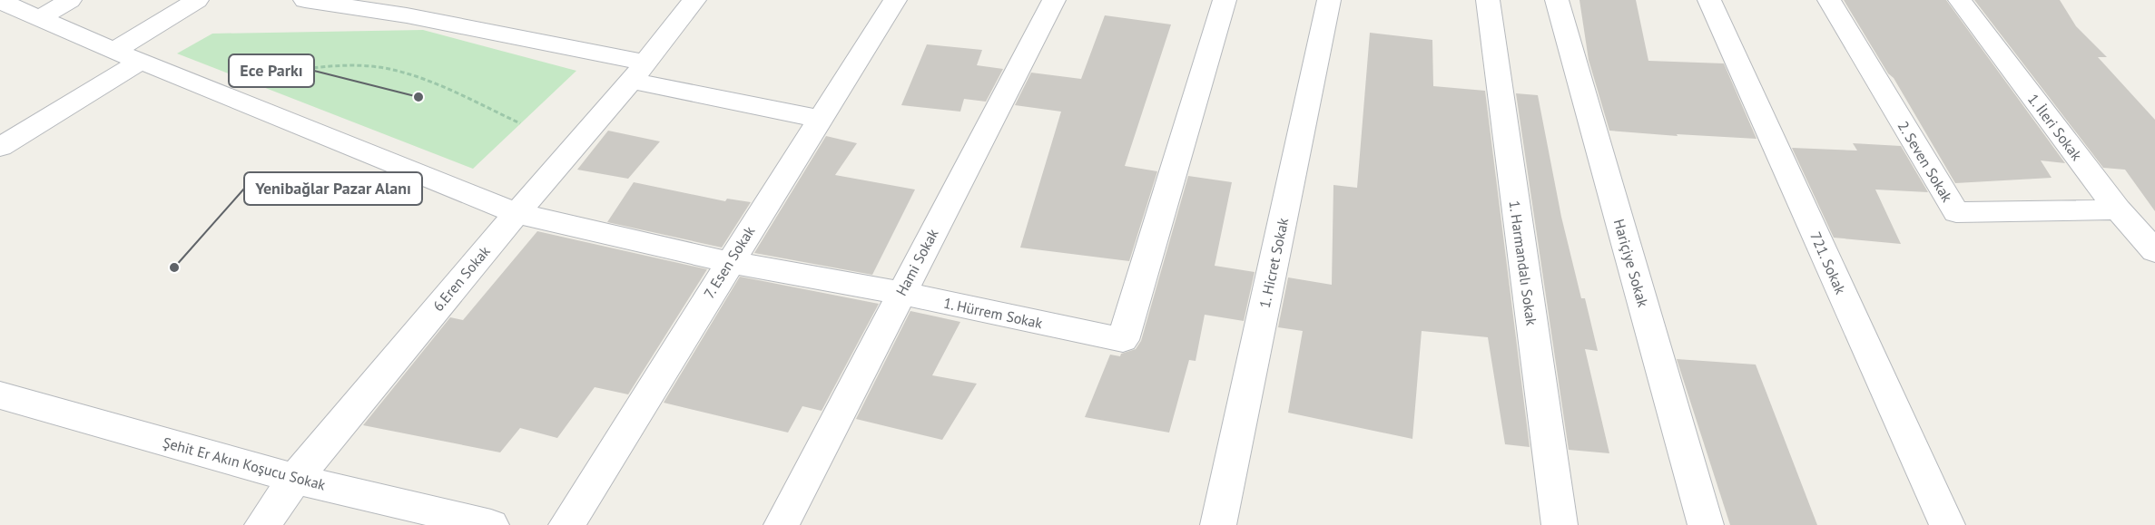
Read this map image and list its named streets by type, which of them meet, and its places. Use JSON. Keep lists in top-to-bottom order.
{
  "streets": {
    "street": [
      "1. İleri Sokak",
      "2. Seven Sokak",
      "7. Esen Sokak",
      "Hami Sokak",
      "1. Hicret Sokak",
      "1. Harmandalı Sokak",
      "Hariçiye Sokak",
      "721. Sokak",
      "6.Eren Sokak",
      "1. Hürrem Sokak",
      "Şehit Er Akın Koşucu Sokak"
    ]
  },
  "crossings": [
    ["1. İleri Sokak", "2. Seven Sokak"],
    ["7. Esen Sokak", "1. Hürrem Sokak"],
    ["Hami Sokak", "1. Hürrem Sokak"],
    ["6.Eren Sokak", "1. Hürrem Sokak"],
    ["6.Eren Sokak", "Şehit Er Akın Koşucu Sokak"]
  ],
  "places": ["Ece Parkı", "Yenibağlar Pazar Alanı"]
}
